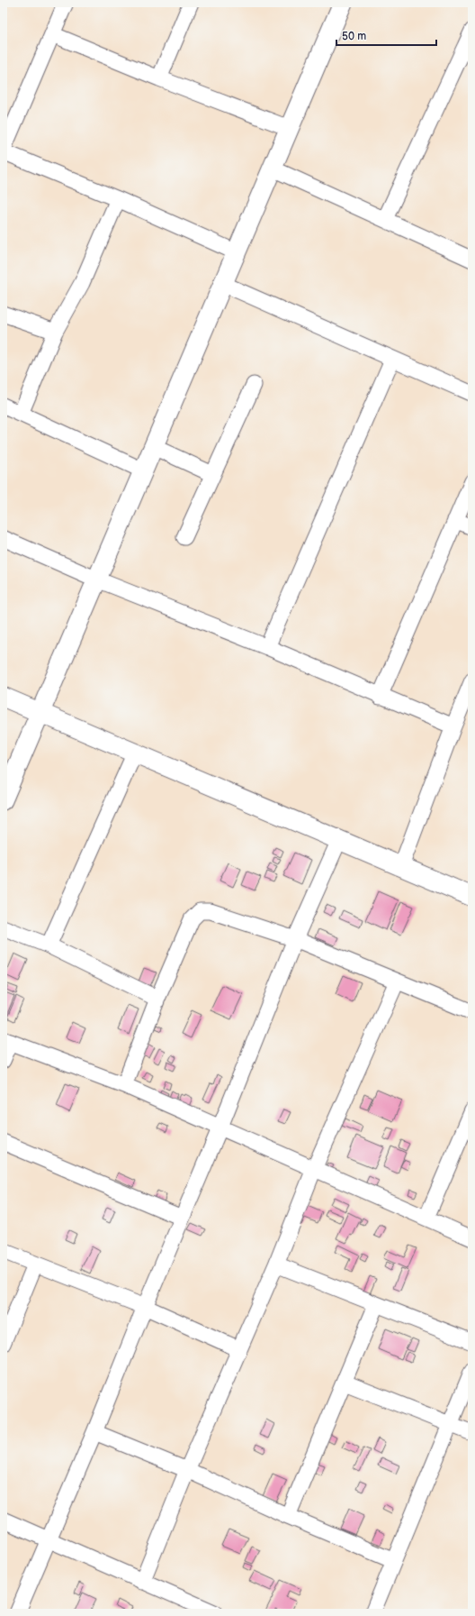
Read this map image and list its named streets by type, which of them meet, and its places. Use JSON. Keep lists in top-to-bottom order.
{
  "scale_bar": "50 m"
}
